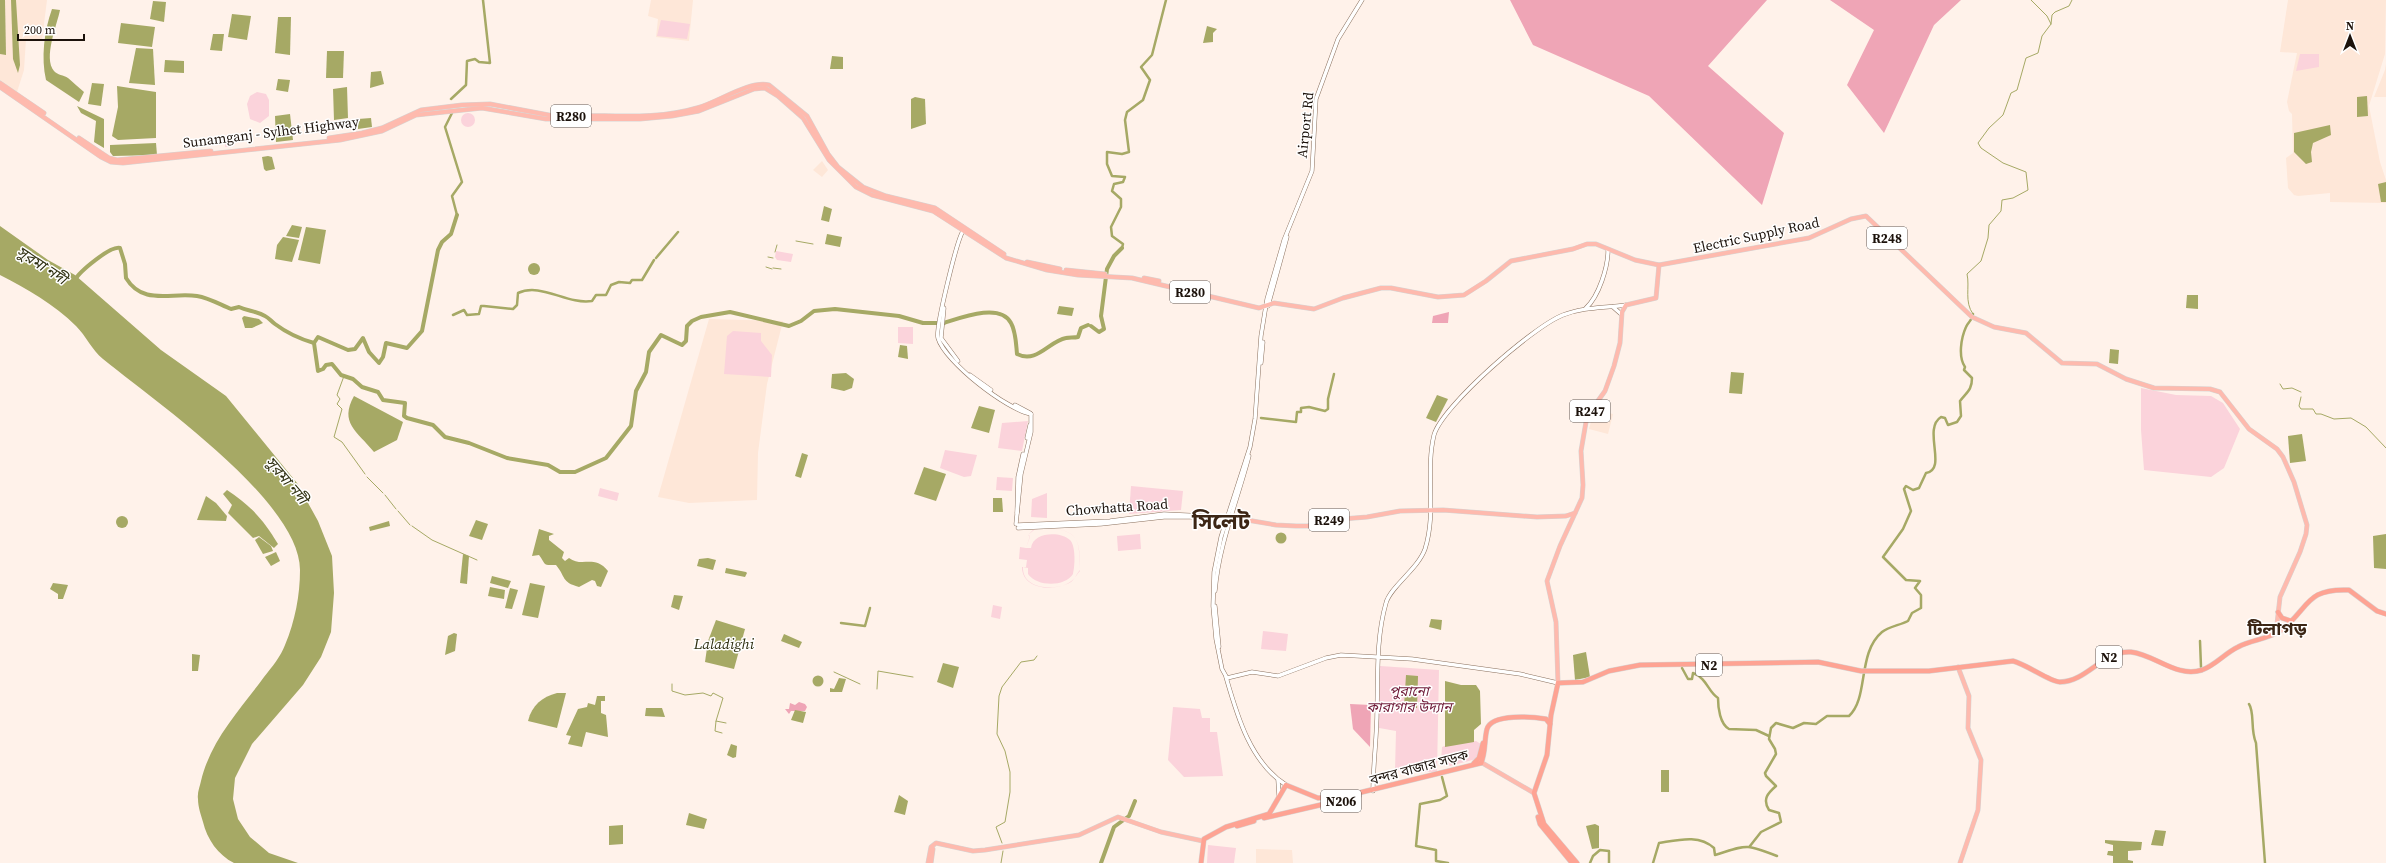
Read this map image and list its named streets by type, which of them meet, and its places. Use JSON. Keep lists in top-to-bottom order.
{
  "streets": {
    "highway": ["N2", "বন্দর বাজার সড়ক", "N206"],
    "main road": [
      "R280",
      "Airport Rd",
      "Sunamganj - Sylhet Highway",
      "Electric Supply Road",
      "R248",
      "R247",
      "Chowhatta Road",
      "R249"
    ]
  },
  "crossings": [
    ["Airport Rd", "Sunamganj - Sylhet Highway"],
    ["Airport Rd", "Electric Supply Road"],
    ["Airport Rd", "Chowhatta Road"],
    ["Airport Rd", "R249"],
    ["Airport Rd", "বন্দর বাজার সড়ক"],
    ["Sunamganj - Sylhet Highway", "Electric Supply Road"],
    ["Sunamganj - Sylhet Highway", "Chowhatta Road"],
    ["Electric Supply Road", "N2"],
    ["R247", "R249"],
    ["Chowhatta Road", "R249"],
    ["Chowhatta Road", "বন্দর বাজার সড়ক"],
    ["R249", "বন্দর বাজার সড়ক"],
    ["বন্দর বাজার সড়ক", "N206"]
  ],
  "districts": ["সিলেট", "টিলাগড়"],
  "water": ["সুরমা নদী", "Laladighi"],
  "parks": ["পুরানো কারাগার উদ্যান"],
  "scale_bar": "200 m",
  "north": "top"
}
